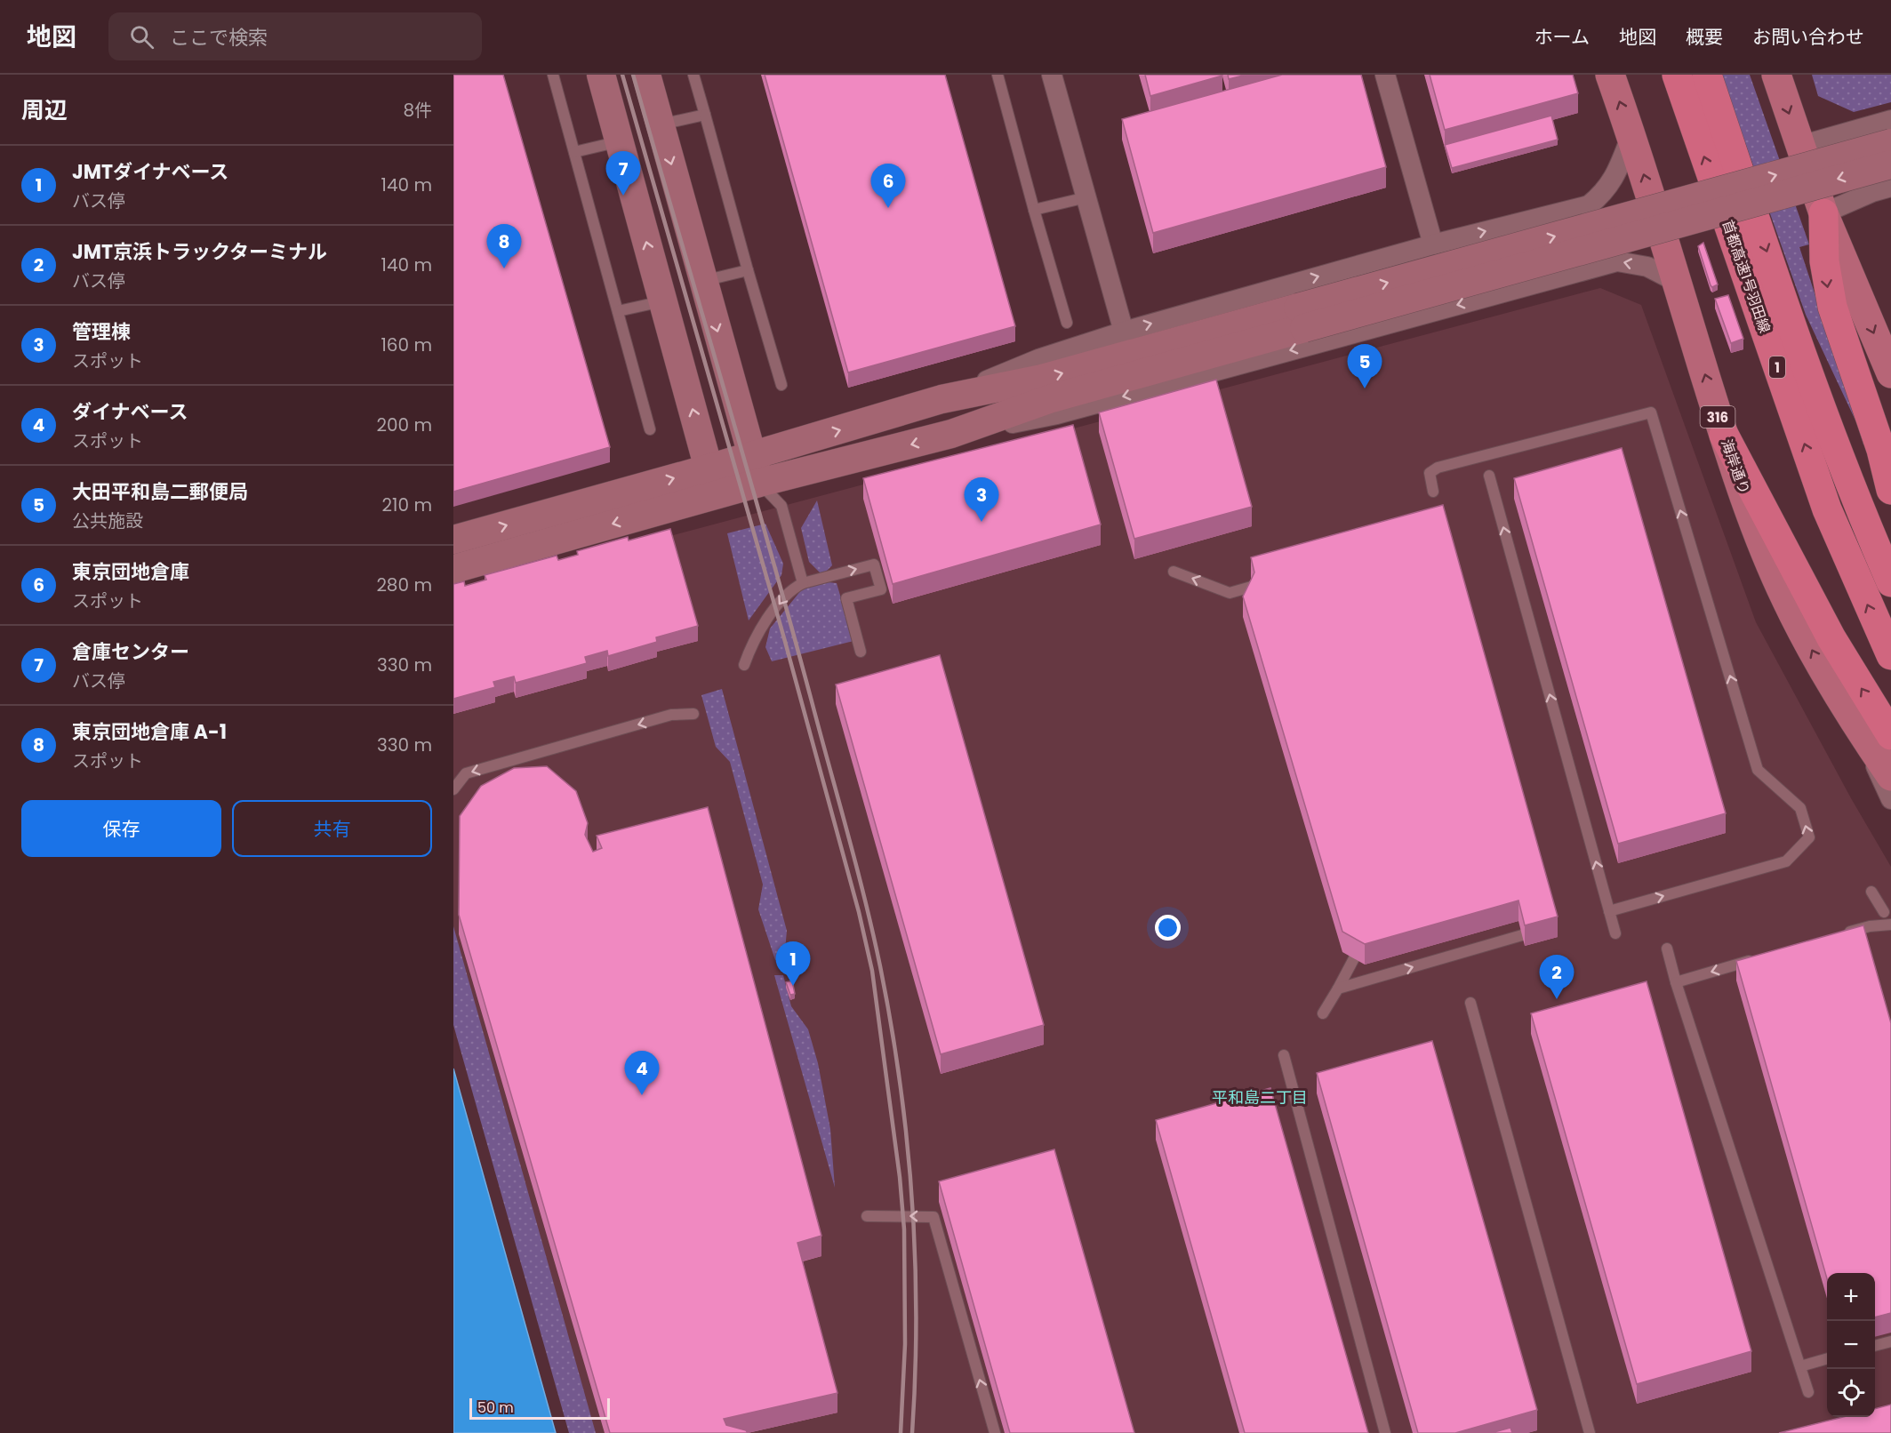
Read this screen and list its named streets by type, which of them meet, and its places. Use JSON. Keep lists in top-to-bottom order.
{
  "streets": {
    "highway": ["首都高速1号羽田線", "1"],
    "main road": ["316", "海岸通り"]
  },
  "districts": ["平和島二丁目"],
  "scale_bar": "50 m",
  "page": {
    "header": "地図",
    "search": "ここで検索",
    "nav": [
      "ホーム",
      "地図",
      "概要",
      "お問い合わせ"
    ],
    "heading": ["周辺", "8件"],
    "list": [
      {
        "mark": "1",
        "name": "JMTダイナベース",
        "note": "バス停",
        "value": "140 m"
      },
      {
        "mark": "2",
        "name": "JMT京浜トラックターミナル",
        "note": "バス停",
        "value": "140 m"
      },
      {
        "mark": "3",
        "name": "管理棟",
        "note": "スポット",
        "value": "160 m"
      },
      {
        "mark": "4",
        "name": "ダイナベース",
        "note": "スポット",
        "value": "200 m"
      },
      {
        "mark": "5",
        "name": "大田平和島二郵便局",
        "note": "公共施設",
        "value": "210 m"
      },
      {
        "mark": "6",
        "name": "東京団地倉庫",
        "note": "スポット",
        "value": "280 m"
      },
      {
        "mark": "7",
        "name": "倉庫センター",
        "note": "バス停",
        "value": "330 m"
      },
      {
        "mark": "8",
        "name": "東京団地倉庫 A-1",
        "note": "スポット",
        "value": "330 m"
      }
    ],
    "pins": [
      "7",
      "6",
      "8",
      "5",
      "3",
      "1",
      "2",
      "4"
    ],
    "buttons": ["保存", "共有"],
    "map_buttons": ["+", "−"],
    "scale": "50 m"
  }
}
